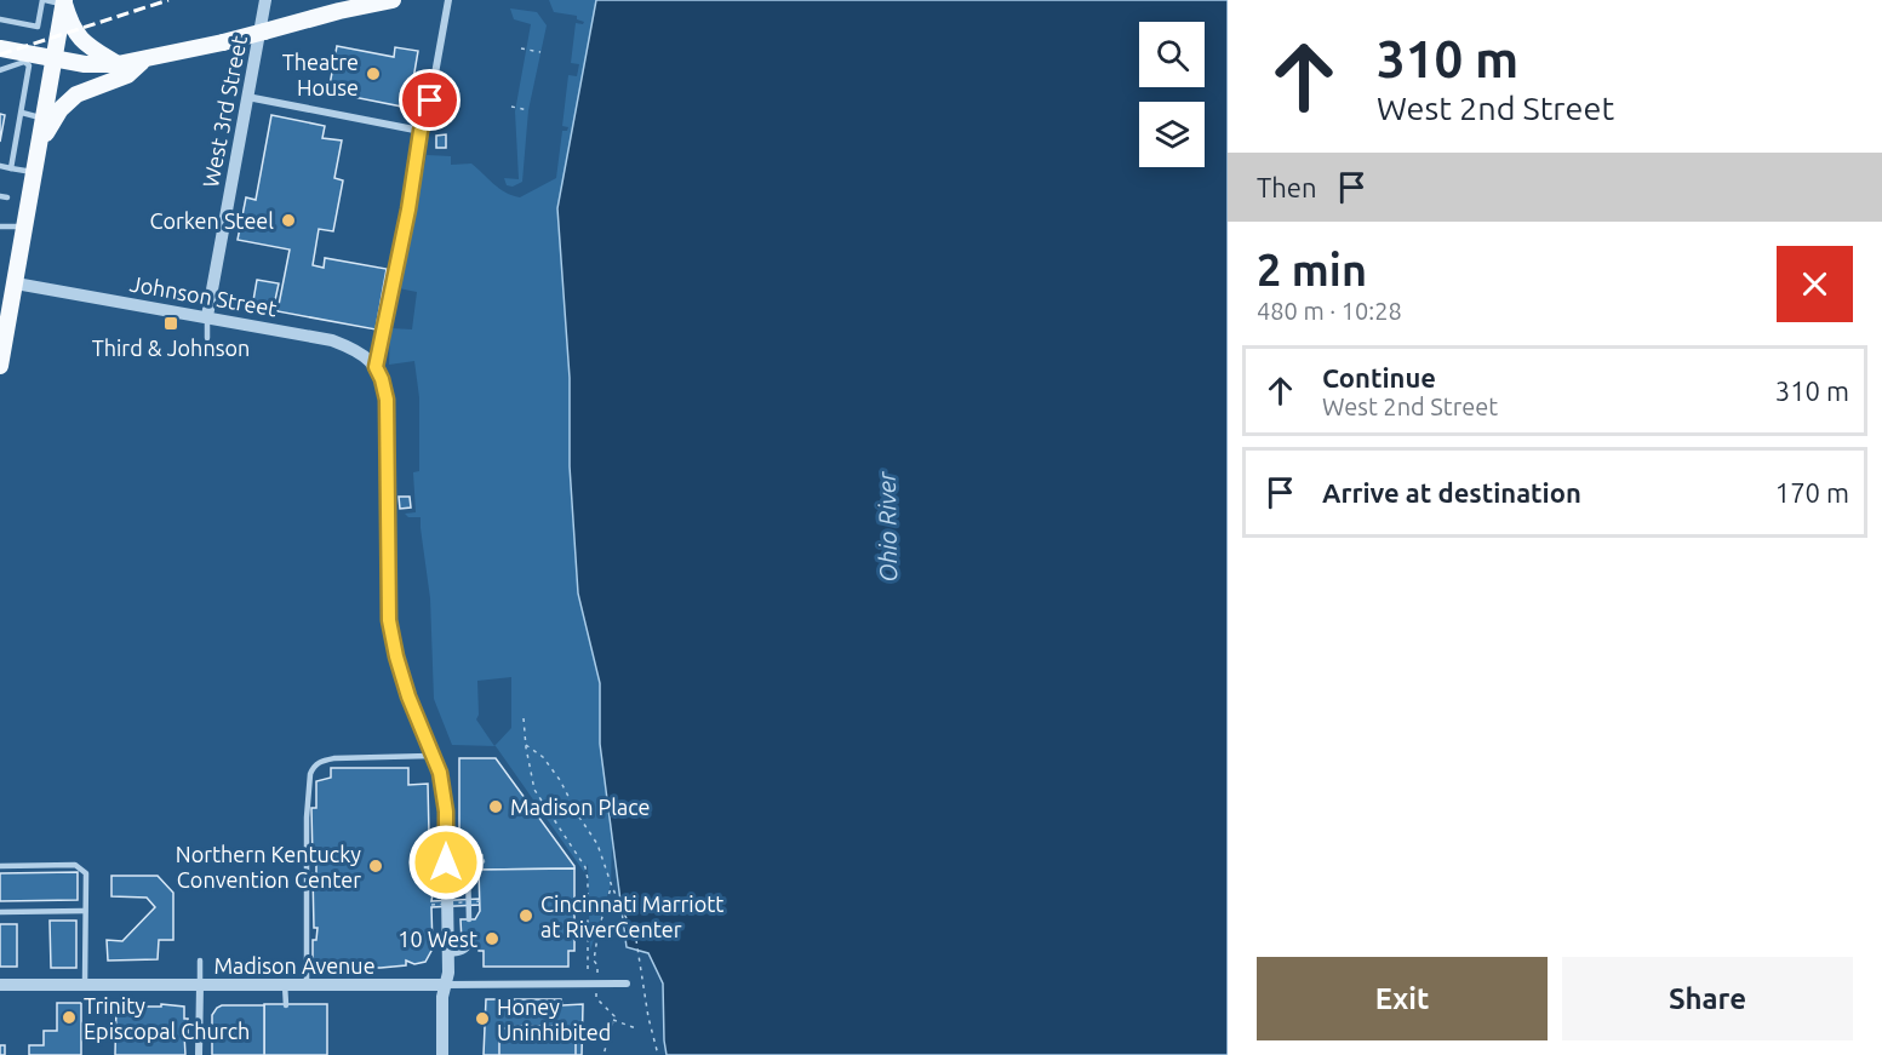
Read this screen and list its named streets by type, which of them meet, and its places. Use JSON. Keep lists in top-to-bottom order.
{
  "streets": {
    "street": ["West 3rd Street", "Johnson Street", "Madison Avenue"]
  },
  "crossings": [
    ["West 3rd Street", "Johnson Street"]
  ],
  "water": ["Ohio River"],
  "places": {
    "other": [
      "Theatre House",
      "Corken Steel",
      "Madison Place",
      "Northern Kentucky Convention Center",
      "Cincinnati Marriott at RiverCenter",
      "10 West",
      "Trinity Episcopal Church",
      "Honey Uninhibited"
    ],
    "transit": ["Third & Johnson"]
  },
  "page": {
    "turn": ["310 m", "West 2nd Street"],
    "then": "Then",
    "heading": ["2 min", "480 m · 10:28"],
    "list": [
      {
        "name": "Continue",
        "note": "West 2nd Street",
        "value": "310 m"
      },
      {
        "name": "Arrive at destination",
        "value": "170 m"
      }
    ],
    "buttons": ["Exit", "Share"]
  }
}
